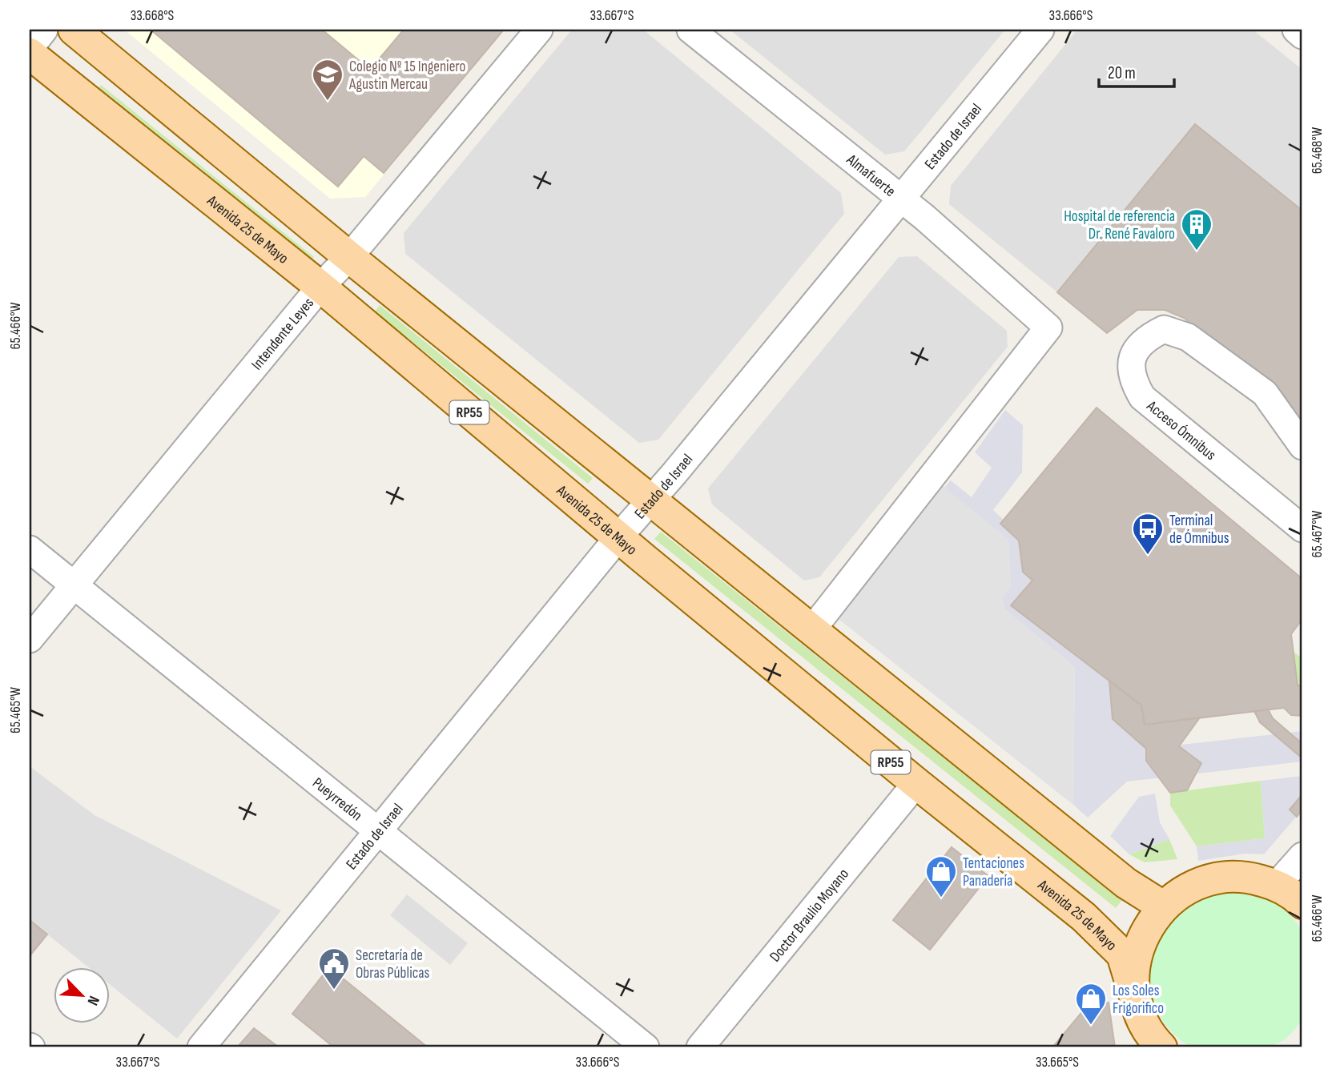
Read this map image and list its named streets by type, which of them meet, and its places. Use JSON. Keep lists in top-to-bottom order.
{
  "streets": {
    "main road": ["Avenida 25 de Mayo", "RP55"],
    "street": [
      "Estado de Israel",
      "Almafuerte",
      "Intendente Leyes",
      "Acceso Ómnibus",
      "Pueyrredón",
      "Doctor Braulio Moyano"
    ]
  },
  "crossings": [
    ["Estado de Israel", "Almafuerte"],
    ["Estado de Israel", "Avenida 25 de Mayo"],
    ["Estado de Israel", "Pueyrredón"],
    ["Avenida 25 de Mayo", "Intendente Leyes"],
    ["Avenida 25 de Mayo", "Doctor Braulio Moyano"],
    ["Intendente Leyes", "Pueyrredón"]
  ],
  "places": {
    "school or university": ["Colegio Nº 15 Ingeniero Agustin Mercau"],
    "building": ["Hospital de referencia Dr. René Favaloro"],
    "bus stop": ["Terminal de Ómnibus"],
    "shop": ["Tentaciones Panadería", "Los Soles Frigorifico"],
    "public building": ["Secretaría de Obras Públicas"]
  },
  "scale_bar": "20 m",
  "north": "bottom right",
  "coordinates": [
    "33.668°S",
    "33.667°S",
    "33.666°S",
    "65.468°W",
    "65.466°W",
    "65.467°W",
    "65.465°W",
    "33.665°S"
  ]
}
